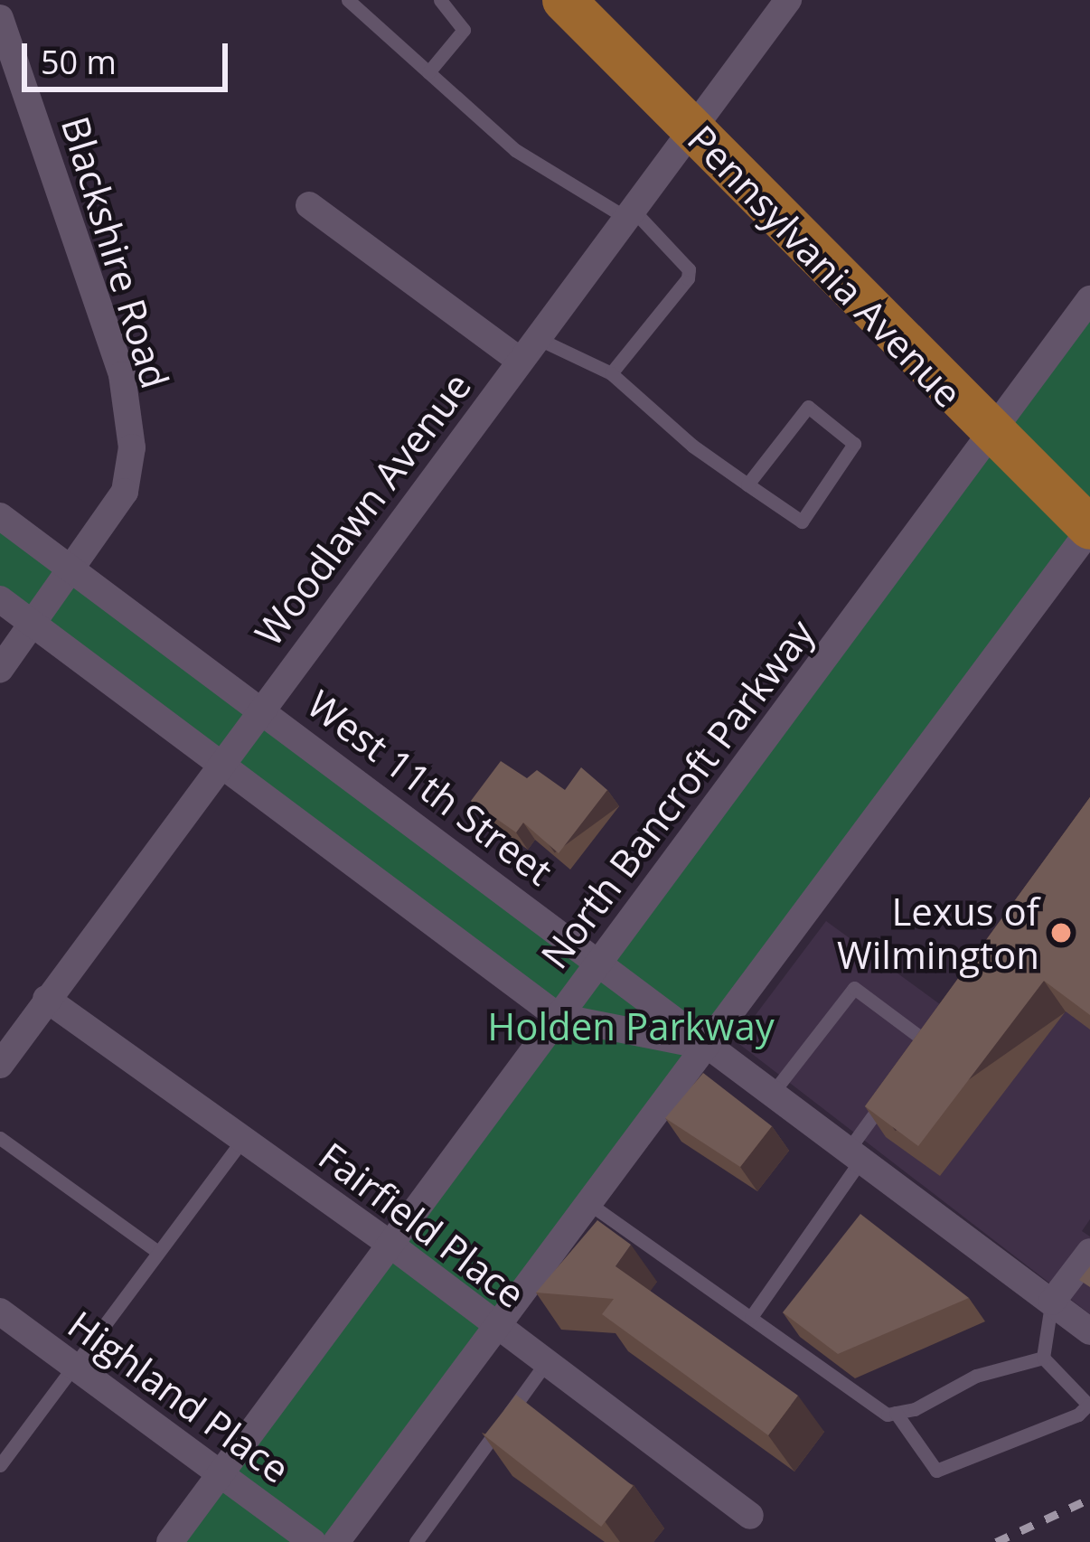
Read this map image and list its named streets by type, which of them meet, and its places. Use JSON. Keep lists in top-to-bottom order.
{
  "streets": {
    "main road": ["Pennsylvania Avenue"],
    "street": [
      "Blackshire Road",
      "Woodlawn Avenue",
      "West 11th Street",
      "North Bancroft Parkway",
      "Fairfield Place",
      "Highland Place"
    ]
  },
  "crossings": [
    ["Blackshire Road", "West 11th Street"],
    ["Pennsylvania Avenue", "Woodlawn Avenue"],
    ["Pennsylvania Avenue", "North Bancroft Parkway"],
    ["Woodlawn Avenue", "West 11th Street"],
    ["Woodlawn Avenue", "Fairfield Place"],
    ["West 11th Street", "North Bancroft Parkway"],
    ["North Bancroft Parkway", "Fairfield Place"],
    ["North Bancroft Parkway", "Highland Place"]
  ],
  "parks": ["Holden Parkway"],
  "places": ["Lexus of Wilmington"],
  "scale_bar": "50 m"
}
